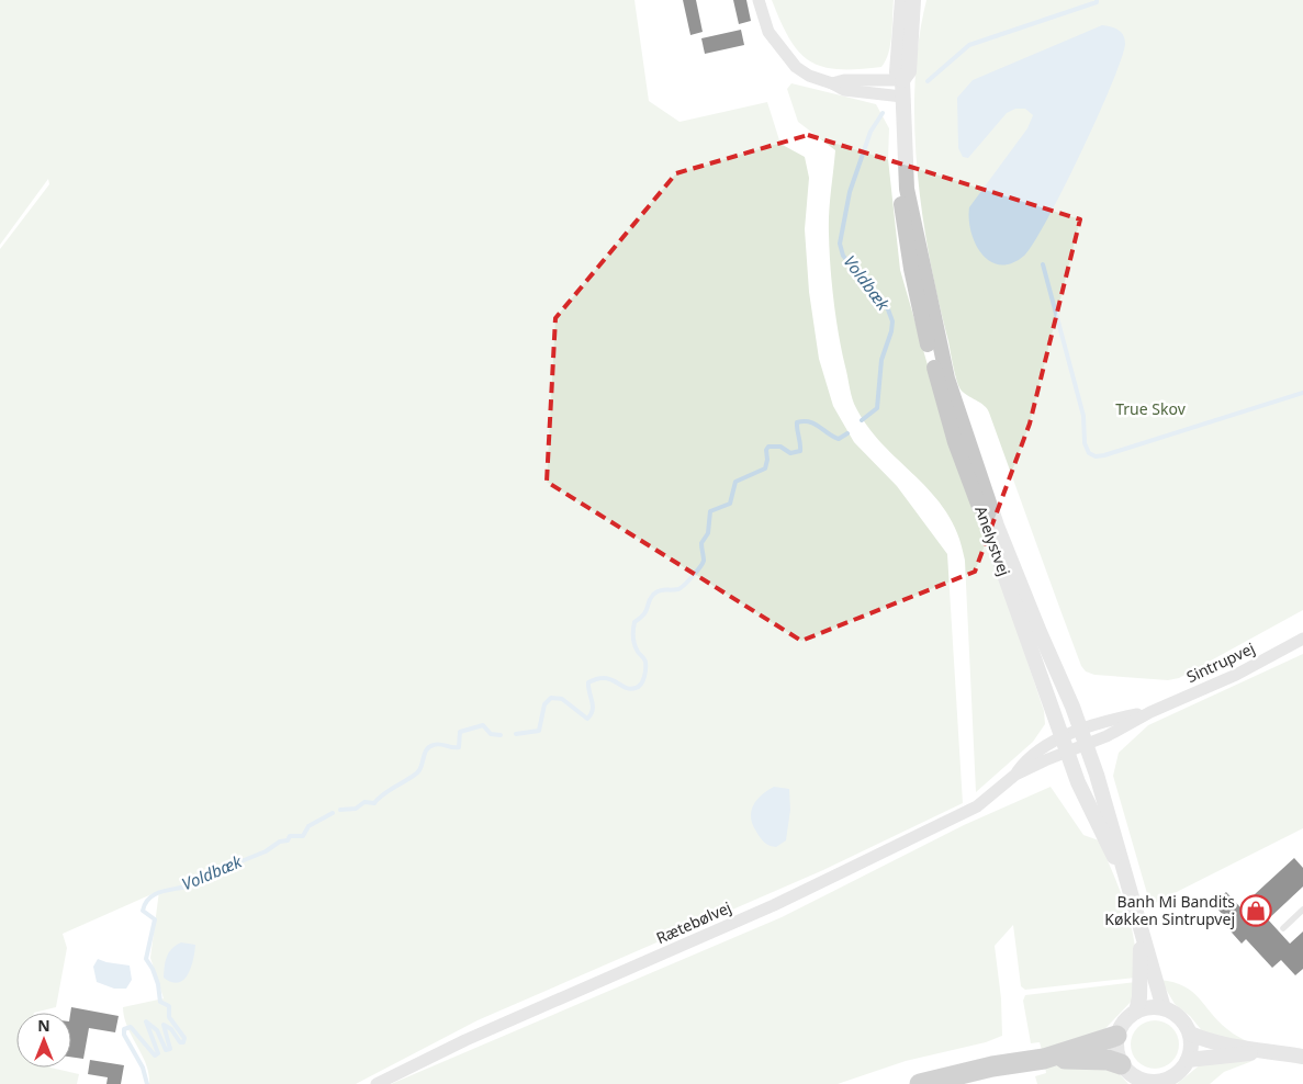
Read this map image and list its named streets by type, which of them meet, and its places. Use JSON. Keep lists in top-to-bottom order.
{
  "streets": {
    "street": ["Anelystvej", "Sintrupvej", "Rætebølvej"]
  },
  "crossings": [
    ["Anelystvej", "Sintrupvej"],
    ["Anelystvej", "Rætebølvej"],
    ["Sintrupvej", "Rætebølvej"]
  ],
  "water": ["Voldbæk"],
  "parks": ["True Skov"],
  "places": {
    "shop": ["Banh Mi Bandits Køkken Sintrupvej"]
  },
  "north": "top"
}
